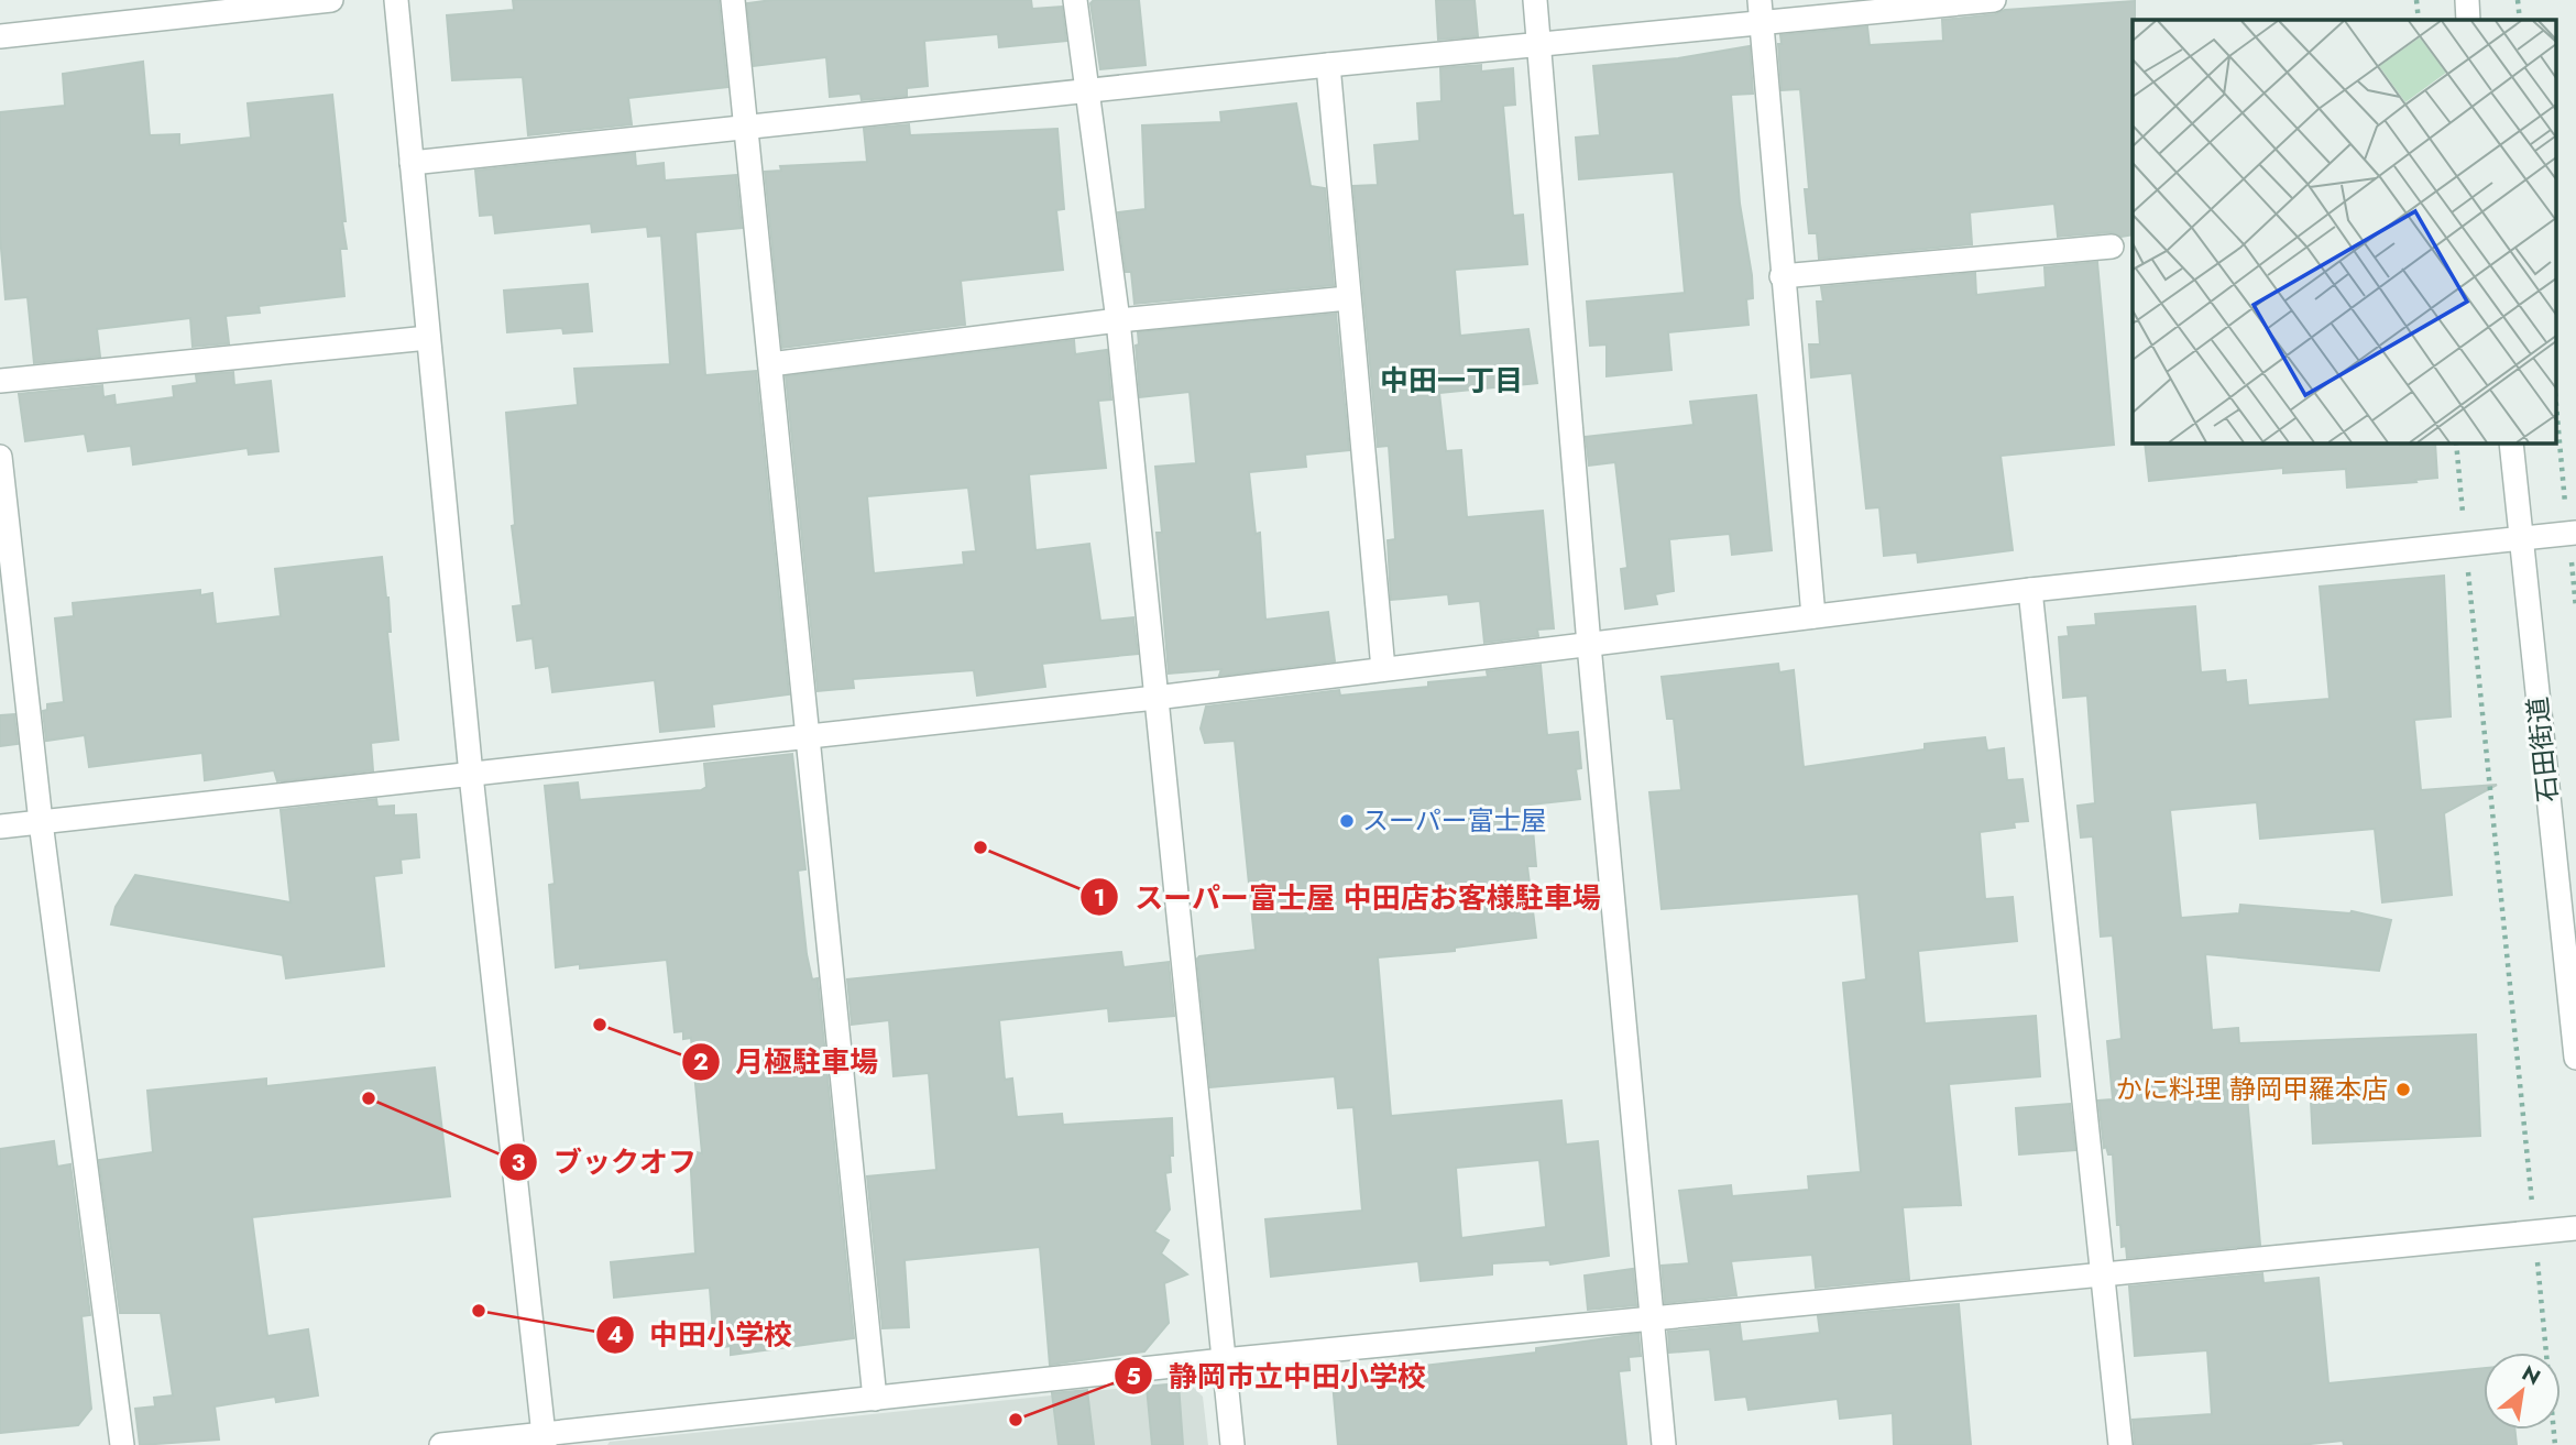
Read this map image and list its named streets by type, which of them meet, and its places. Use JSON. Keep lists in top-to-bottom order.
{
  "streets": {
    "street": ["石田街道"]
  },
  "districts": ["中田一丁目"],
  "places": [
    "スーパー富士屋",
    "スーパー富士屋 中田店お客様駐車場",
    "月極駐車場",
    "かに料理 静岡甲羅本店",
    "ブックオフ",
    "中田小学校",
    "静岡市立中田小学校"
  ],
  "north": "top right"
}
